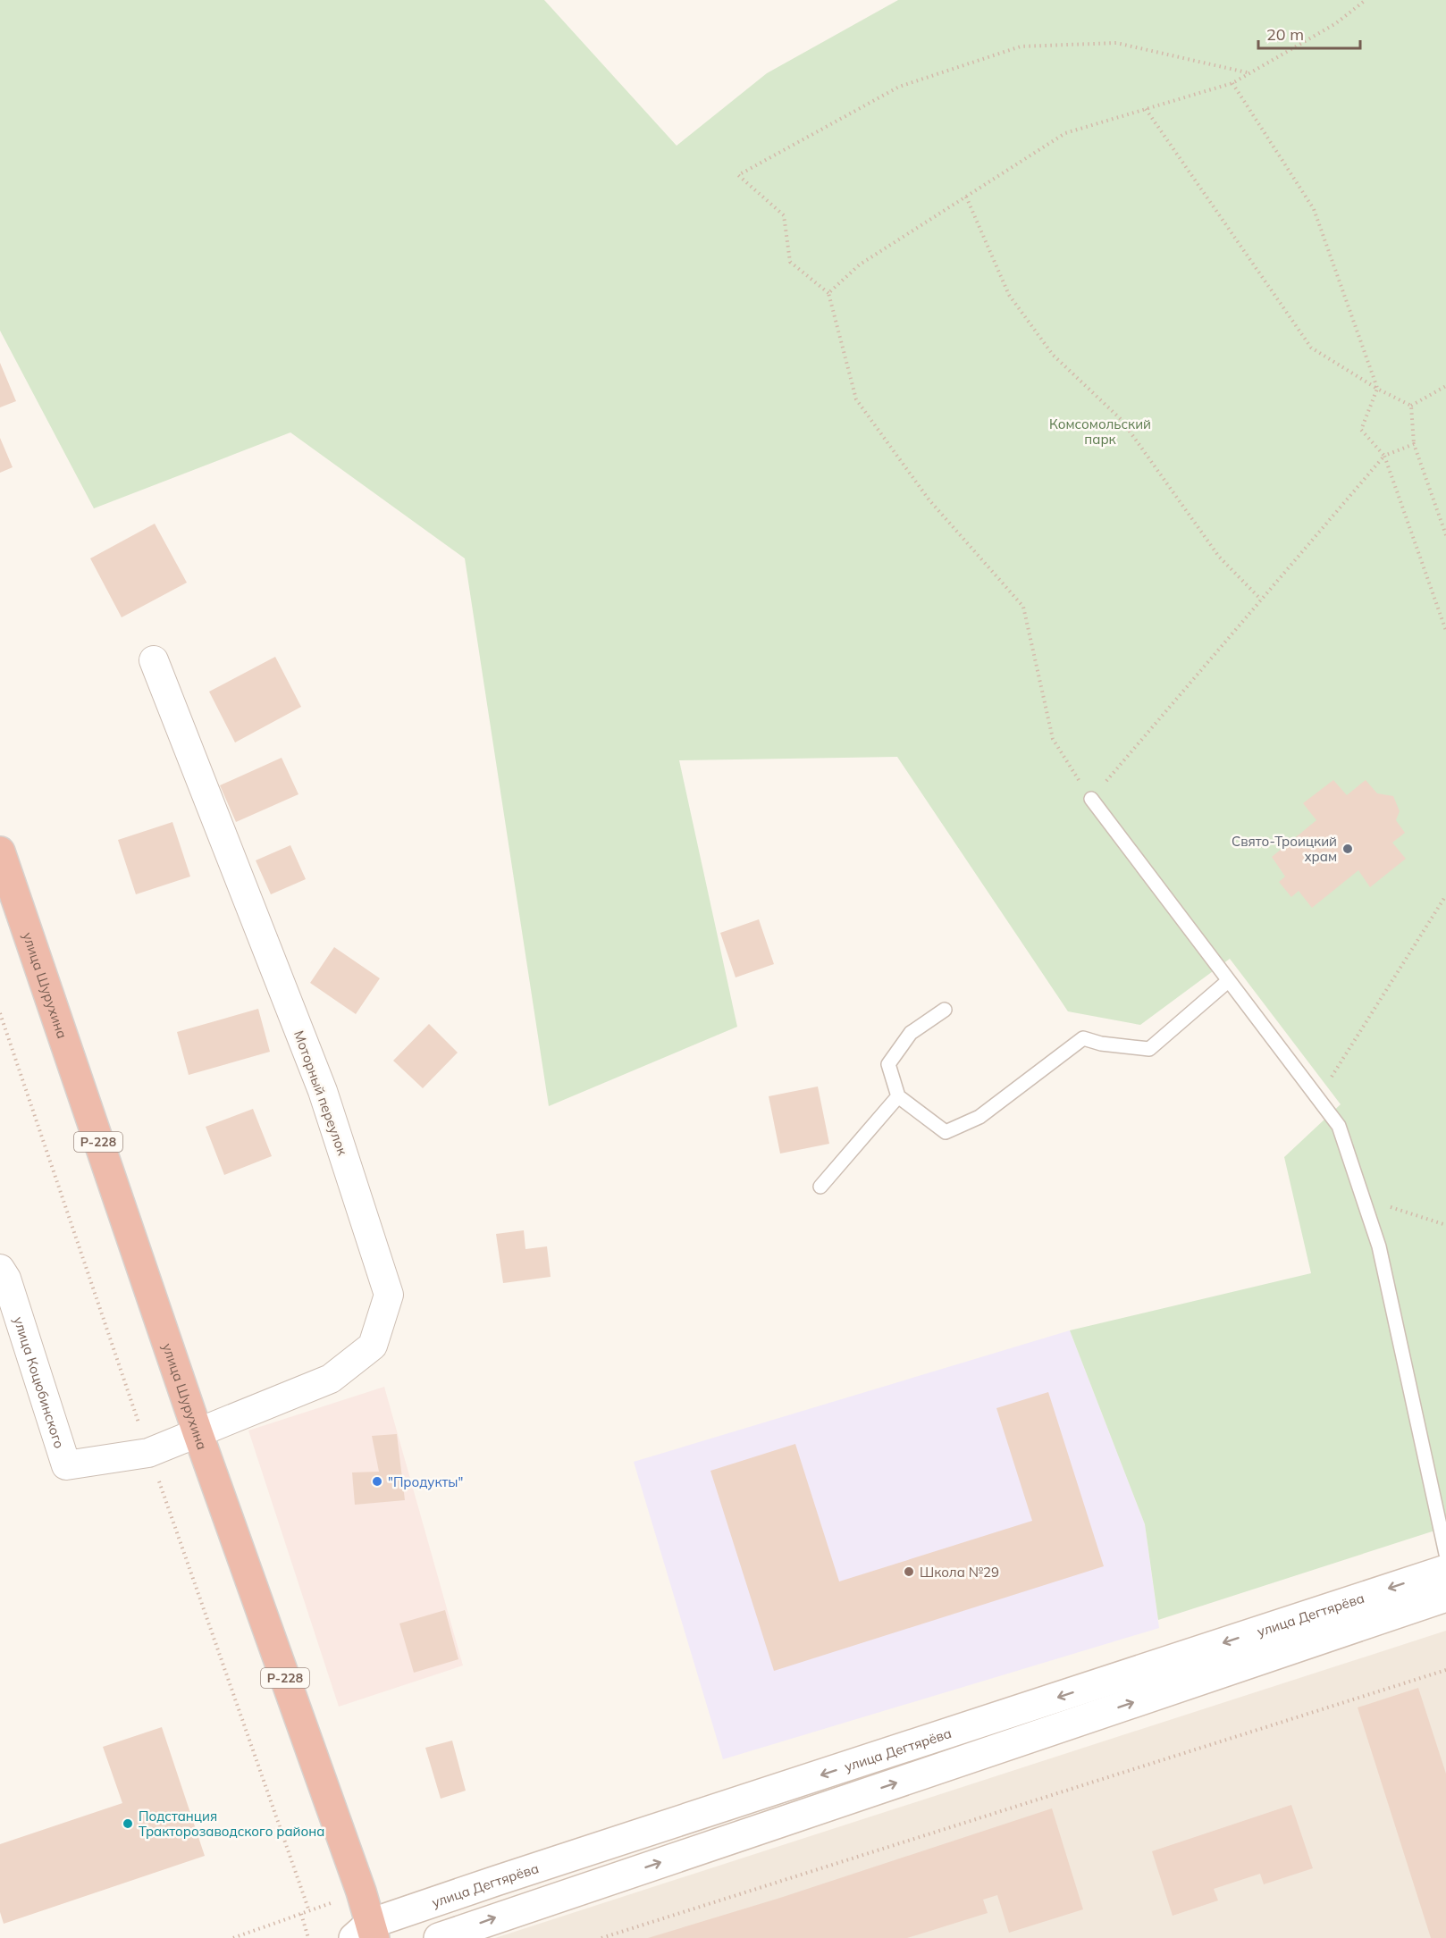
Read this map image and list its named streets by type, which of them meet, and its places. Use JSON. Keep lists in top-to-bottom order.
{
  "streets": {
    "highway": ["улица Шурухина", "Р-228"],
    "street": ["Моторный переулок", "улица Коцюбинского", "улица Дегтярёва"]
  },
  "crossings": [
    ["улица Шурухина", "Моторный переулок"],
    ["улица Шурухина", "улица Дегтярёва"],
    ["Моторный переулок", "улица Коцюбинского"]
  ],
  "parks": ["Комсомольский парк"],
  "places": [
    "Свято-Троицкий храм",
    "\"Продукты\"",
    "Школа №29",
    "Подстанция Тракторозаводского района"
  ],
  "scale_bar": "20 m"
}
